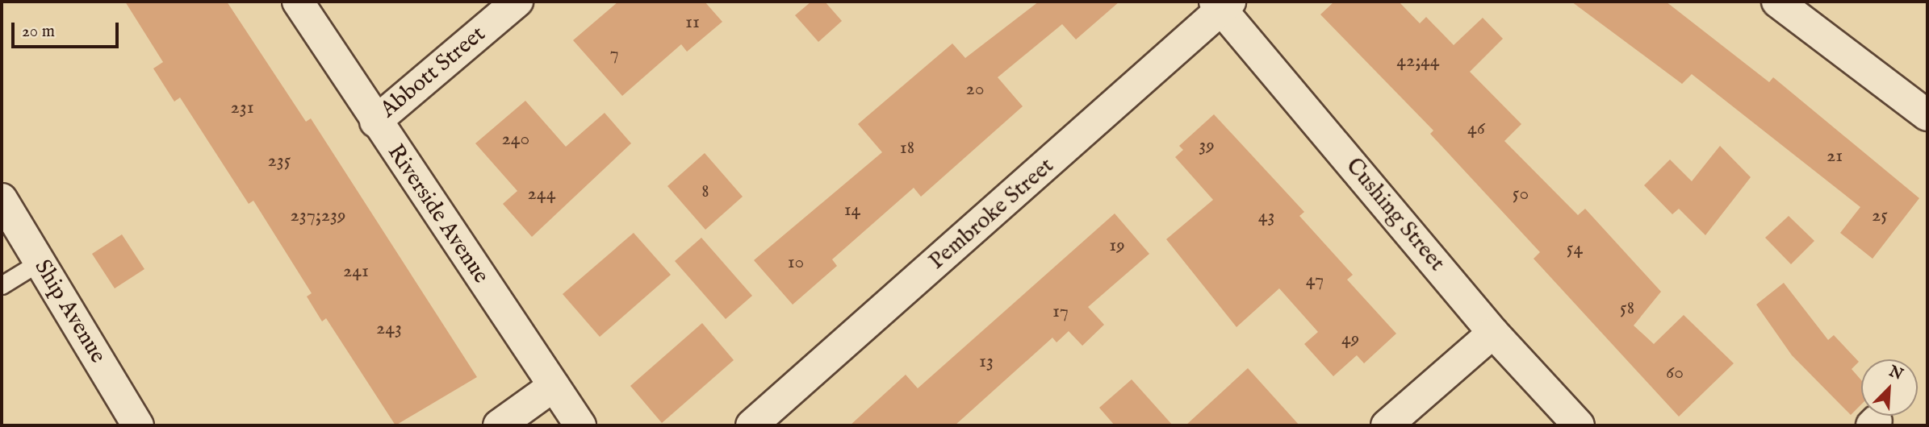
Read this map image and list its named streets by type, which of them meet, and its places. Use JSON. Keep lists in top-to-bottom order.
{
  "streets": {
    "street": [
      "Abbott Street",
      "Riverside Avenue",
      "Pembroke Street",
      "Cushing Street",
      "Ship Avenue"
    ]
  },
  "crossings": [
    ["Abbott Street", "Riverside Avenue"],
    ["Pembroke Street", "Cushing Street"]
  ],
  "house_numbers": [
    "11",
    "7",
    "42;44",
    "20",
    "231",
    "46",
    "240",
    "39",
    "18",
    "21",
    "235",
    "8",
    "244",
    "50",
    "14",
    "237;239",
    "25",
    "43",
    "19",
    "54",
    "10",
    "241",
    "47",
    "58",
    "17",
    "243",
    "49",
    "13",
    "60"
  ],
  "scale_bar": "20 m",
  "north": "top right"
}
